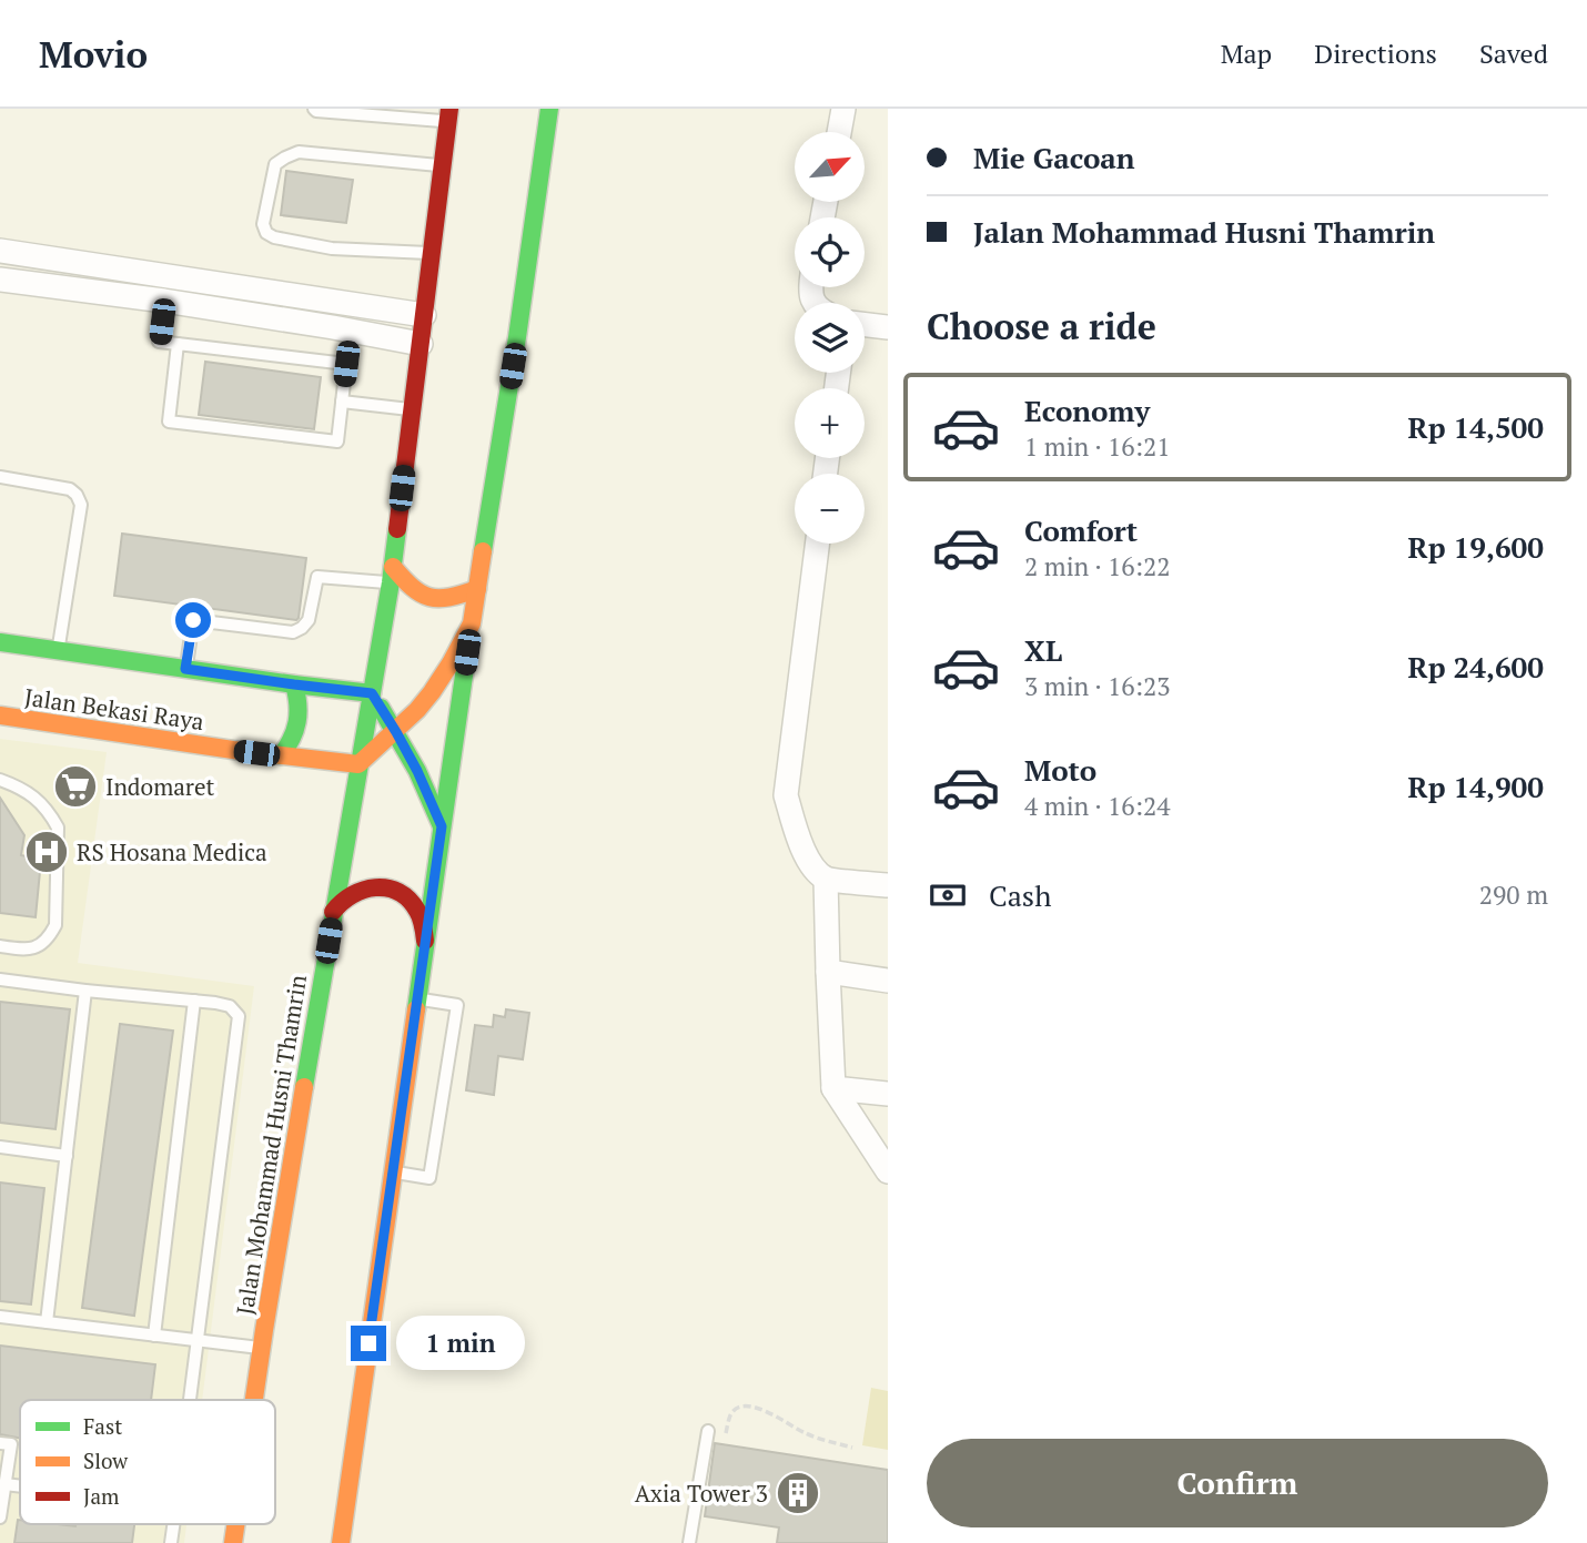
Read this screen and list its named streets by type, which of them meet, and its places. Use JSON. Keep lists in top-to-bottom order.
{
  "streets": {
    "main road": ["Jalan Bekasi Raya", "Jalan Mohammad Husni Thamrin"]
  },
  "crossings": [
    ["Jalan Bekasi Raya", "Jalan Mohammad Husni Thamrin"]
  ],
  "places": {
    "supermarket": ["Indomaret"],
    "hospital": ["RS Hosana Medica"],
    "building": ["Axia Tower 3"]
  },
  "legend": ["Fast", "Slow", "Jam"],
  "north": "top right",
  "page": {
    "header": "Movio",
    "nav": ["Map", "Directions", "Saved"],
    "banner": ["Mie Gacoan", "Jalan Mohammad Husni Thamrin"],
    "map_buttons": ["+", "−"],
    "heading": "Choose a ride",
    "list": [
      {
        "name": "Economy",
        "note": "1 min · 16:21",
        "value": "Rp 14,500"
      },
      {
        "name": "Comfort",
        "note": "2 min · 16:22",
        "value": "Rp 19,600"
      },
      {
        "name": "XL",
        "note": "3 min · 16:23",
        "value": "Rp 24,600"
      },
      {
        "name": "Moto",
        "note": "4 min · 16:24",
        "value": "Rp 14,900"
      }
    ],
    "pay": ["Cash", "290 m"],
    "bubble": "1 min",
    "buttons": "Confirm"
  }
}
